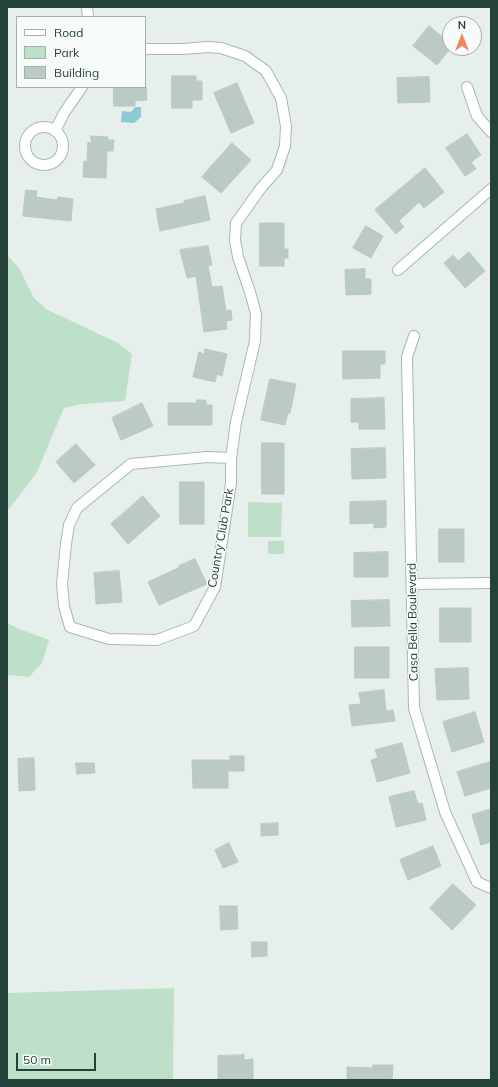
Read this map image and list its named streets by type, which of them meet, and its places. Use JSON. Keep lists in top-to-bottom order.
{
  "streets": {
    "street": ["Country Club Park", "Casa Bella Boulevard"]
  },
  "legend": ["Road", "Park", "Building"],
  "scale_bar": "50 m",
  "north": "top"
}
